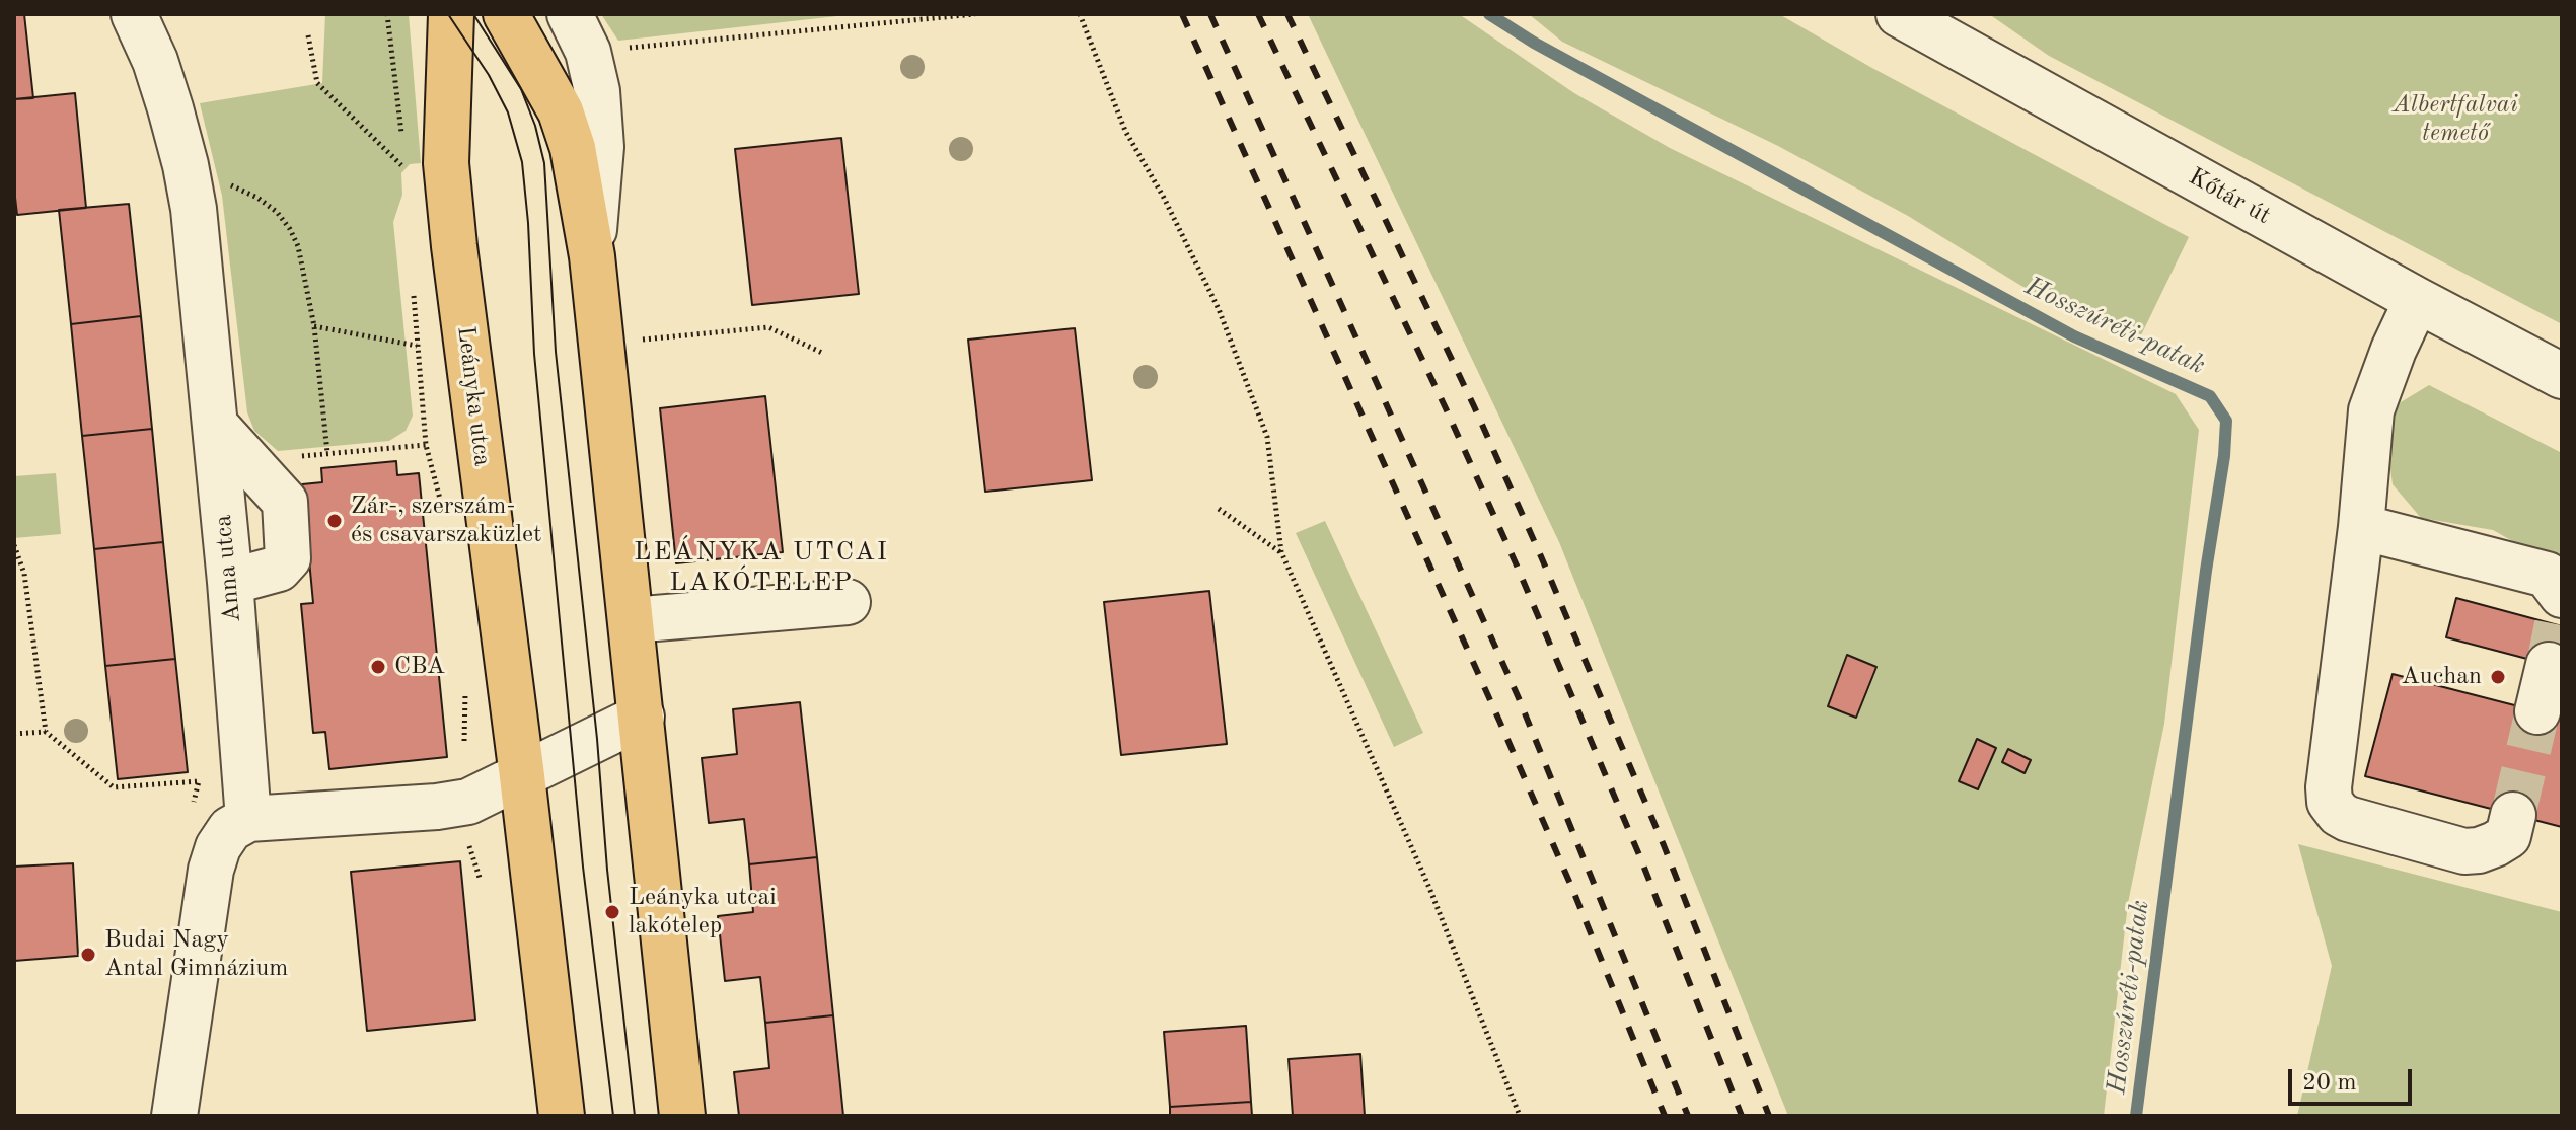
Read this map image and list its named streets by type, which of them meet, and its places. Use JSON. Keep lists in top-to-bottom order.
{
  "streets": {
    "main road": ["Leányka utca"],
    "street": ["Kőtár út", "Anna utca"]
  },
  "districts": ["LEÁNYKA UTCAI LAKÓTELEP"],
  "water": ["Hosszúréti-patak"],
  "parks": ["Albertfalvai temető"],
  "places": [
    "Zár-, szerszám- és csavarszaküzlet",
    "CBA",
    "Auchan",
    "Leányka utcai lakótelep",
    "Budai Nagy Antal Gimnázium"
  ],
  "scale_bar": "20 m"
}
